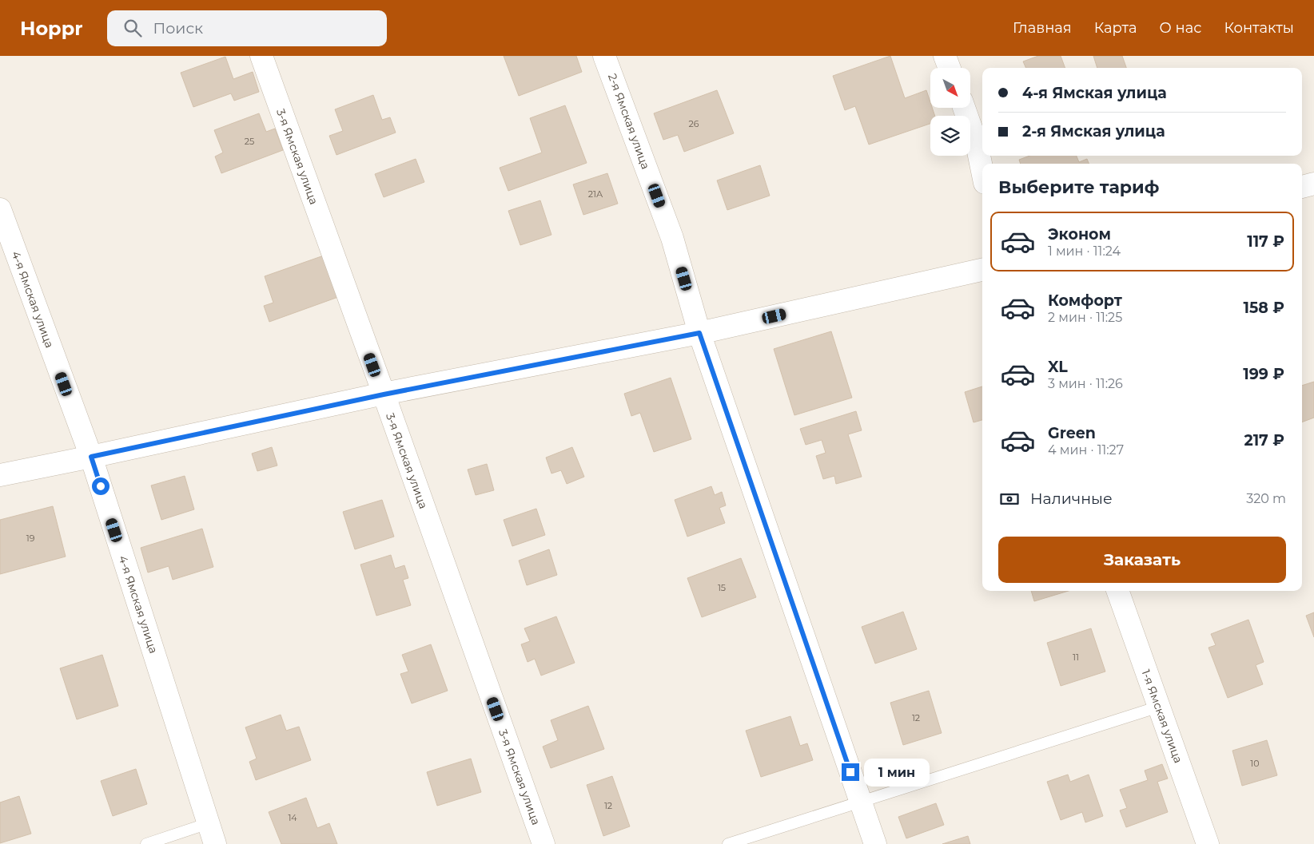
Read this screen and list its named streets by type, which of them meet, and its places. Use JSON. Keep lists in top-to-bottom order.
{
  "streets": {
    "street": [
      "2-я Ямская улица",
      "3-я Ямская улица",
      "4-я Ямская улица",
      "1-я Ямская улица"
    ]
  },
  "house_numbers": [
    "26",
    "25",
    "21А",
    "19",
    "15",
    "11",
    "12",
    "10",
    "12",
    "14"
  ],
  "north": "bottom right",
  "page": {
    "header": "Hoppr",
    "search": "Поиск",
    "nav": [
      "Главная",
      "Карта",
      "О нас",
      "Контакты"
    ],
    "banner": ["4-я Ямская улица", "2-я Ямская улица"],
    "heading": "Выберите тариф",
    "list": [
      {
        "name": "Эконом",
        "note": "1 мин · 11:24",
        "value": "117 ₽"
      },
      {
        "name": "Комфорт",
        "note": "2 мин · 11:25",
        "value": "158 ₽"
      },
      {
        "name": "XL",
        "note": "3 мин · 11:26",
        "value": "199 ₽"
      },
      {
        "name": "Green",
        "note": "4 мин · 11:27",
        "value": "217 ₽"
      }
    ],
    "pay": ["Наличные", "320 m"],
    "buttons": "Заказать",
    "bubble": "1 мин"
  }
}
